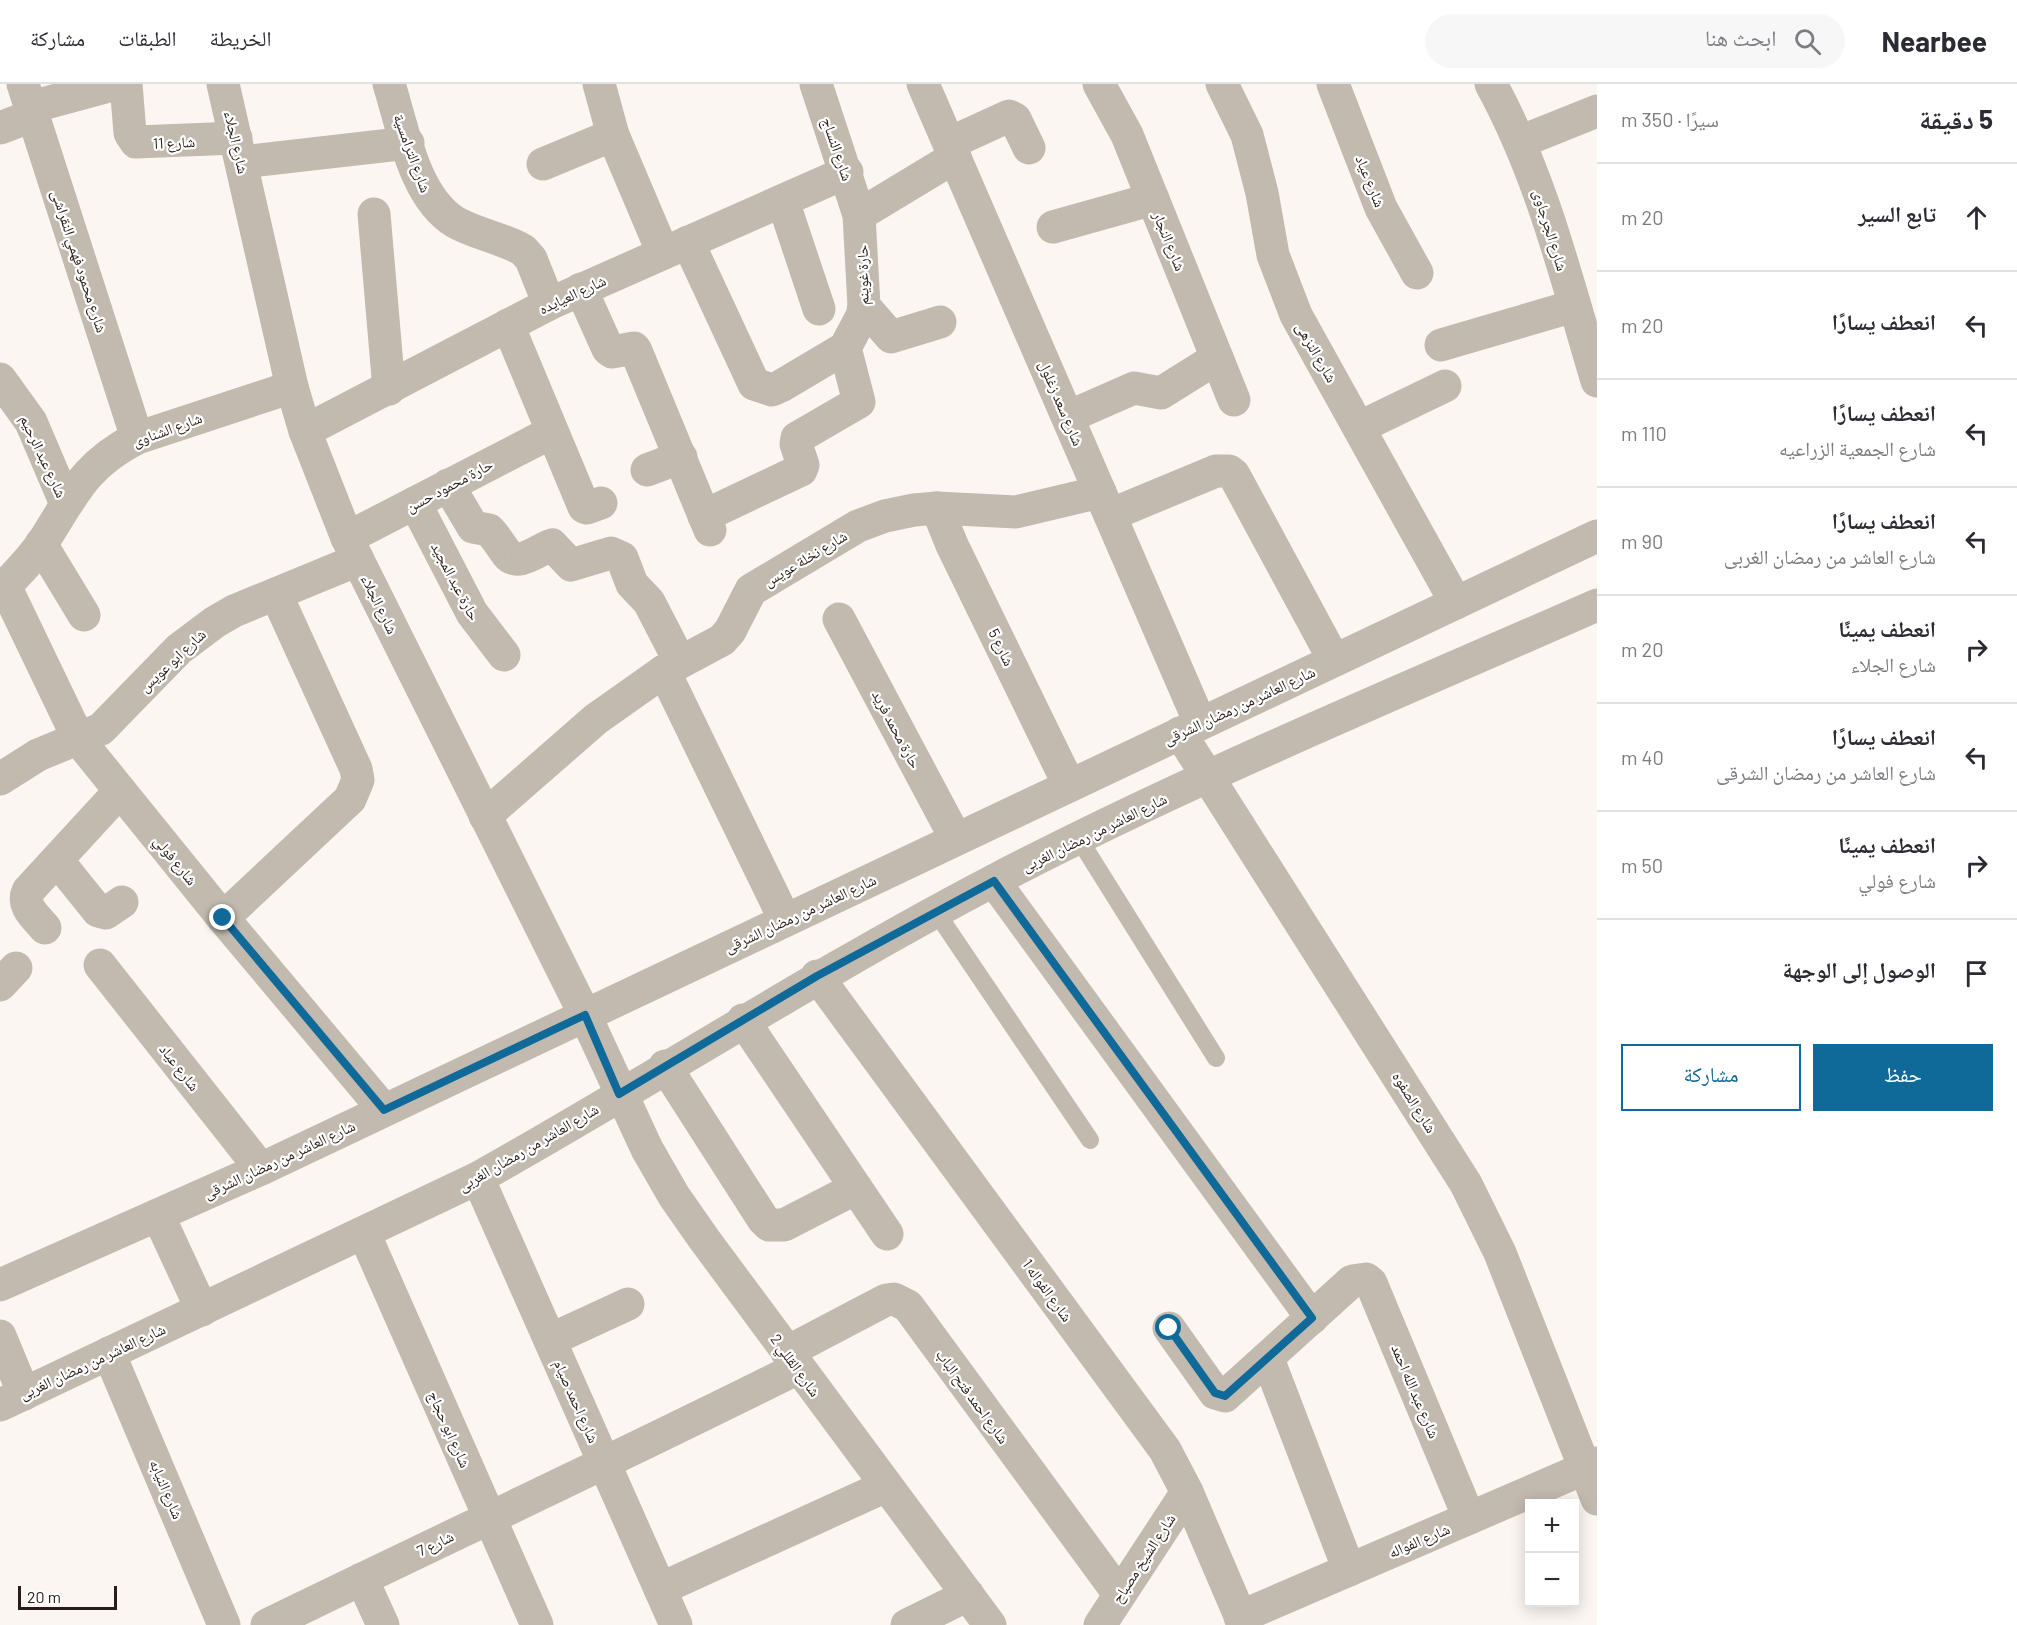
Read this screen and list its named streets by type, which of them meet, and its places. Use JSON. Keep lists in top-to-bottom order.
{
  "streets": {
    "street": [
      "شارع 11",
      "شارع الجلاء",
      "شارع النساج",
      "شارع الترامسية",
      "شارع عياد",
      "شارع الجرجاوى",
      "شارع النجار",
      "شارع محمود فهمي النقراشى",
      "حارة غوينم",
      "شارع العيايده",
      "شارع النزهى",
      "شارع سعد زغلول",
      "شارع الشناوى",
      "شارع عبد الرحيم",
      "حارة محمود حسن",
      "شارع نخلة عويس",
      "حارة عبد المجيد",
      "شارع 5",
      "شارع ابو عويس",
      "شارع العاشر من رمضان الشرقى",
      "حارة محمد فريد",
      "شارع العاشر من رمضان الغربى",
      "شارع فولي",
      "شارع الصفوه",
      "شارع الفواله 1",
      "شارع القللي 2",
      "شارع عبد الله احمد",
      "شارع احمد فتح الباب",
      "شارع احمد صيام",
      "شارع ابو حجاج",
      "شارع النيابه",
      "شارع الفواله",
      "شارع 7",
      "شارع الشيخ مصباح"
    ]
  },
  "crossings": [
    ["شارع 11", "شارع الجلاء"],
    ["شارع الجلاء", "شارع العيايده"],
    ["شارع الجلاء", "شارع الشناوى"],
    ["شارع الجلاء", "حارة محمود حسن"],
    ["شارع الجلاء", "شارع نخلة عويس"],
    ["شارع الجلاء", "شارع ابو عويس"],
    ["شارع الجلاء", "شارع العاشر من رمضان الشرقى"],
    ["شارع الجلاء", "شارع العاشر من رمضان الغربى"],
    ["شارع الجلاء", "شارع القللي 2"],
    ["شارع النساج", "حارة غوينم"],
    ["شارع النساج", "شارع العيايده"],
    ["شارع الترامسية", "شارع العيايده"],
    ["شارع عياد", "شارع العاشر من رمضان الشرقى"],
    ["شارع محمود فهمي النقراشى", "شارع الشناوى"],
    ["شارع النزهى", "شارع العاشر من رمضان الشرقى"],
    ["شارع سعد زغلول", "شارع نخلة عويس"],
    ["شارع سعد زغلول", "شارع العاشر من رمضان الشرقى"],
    ["شارع سعد زغلول", "شارع الصفوه"],
    ["شارع الشناوى", "شارع عبد الرحيم"],
    ["شارع الشناوى", "شارع فولي"],
    ["حارة محمود حسن", "حارة عبد المجيد"],
    ["حارة محمود حسن", "شارع ابو عويس"],
    ["شارع نخلة عويس", "شارع 5"],
    ["شارع نخلة عويس", "شارع العاشر من رمضان الشرقى"],
    ["شارع 5", "شارع العاشر من رمضان الشرقى"],
    ["شارع ابو عويس", "شارع فولي"],
    ["شارع العاشر من رمضان الشرقى", "حارة محمد فريد"],
    ["شارع العاشر من رمضان الشرقى", "شارع فولي"],
    ["شارع العاشر من رمضان الشرقى", "شارع الصفوه"],
    ["شارع العاشر من رمضان الغربى", "شارع الصفوه"],
    ["شارع العاشر من رمضان الغربى", "شارع الفواله 1"],
    ["شارع العاشر من رمضان الغربى", "شارع القللي 2"],
    ["شارع العاشر من رمضان الغربى", "شارع احمد صيام"],
    ["شارع العاشر من رمضان الغربى", "شارع ابو حجاج"],
    ["شارع العاشر من رمضان الغربى", "شارع النيابه"],
    ["شارع الصفوه", "شارع الفواله"],
    ["شارع الفواله 1", "شارع الفواله"],
    ["شارع الفواله 1", "شارع الشيخ مصباح"],
    ["شارع القللي 2", "شارع احمد فتح الباب"],
    ["شارع عبد الله احمد", "شارع الفواله"],
    ["شارع احمد فتح الباب", "شارع احمد صيام"],
    ["شارع احمد فتح الباب", "شارع 7"],
    ["شارع احمد فتح الباب", "شارع الشيخ مصباح"],
    ["شارع احمد صيام", "شارع 7"],
    ["شارع ابو حجاج", "شارع 7"]
  ],
  "scale_bar": "20 m",
  "page": {
    "header": "Nearbee",
    "search": "ابحث هنا",
    "nav": ["الخريطة", "الطبقات", "مشاركة"],
    "heading": ["5 دقيقة", "سيرًا · 350 m"],
    "list": [
      ["تابع السير", "20 m"],
      ["انعطف يسارًا", "20 m"],
      ["انعطف يسارًا", "شارع الجمعية الزراعيه", "110 m"],
      ["انعطف يسارًا", "شارع العاشر من رمضان الغربى", "90 m"],
      ["انعطف يمينًا", "شارع الجلاء", "20 m"],
      ["انعطف يسارًا", "شارع العاشر من رمضان الشرقى", "40 m"],
      ["انعطف يمينًا", "شارع فولي", "50 m"],
      "الوصول إلى الوجهة"
    ],
    "buttons": ["حفظ", "مشاركة"],
    "map_buttons": ["+", "−"],
    "scale": "20 m"
  }
}
